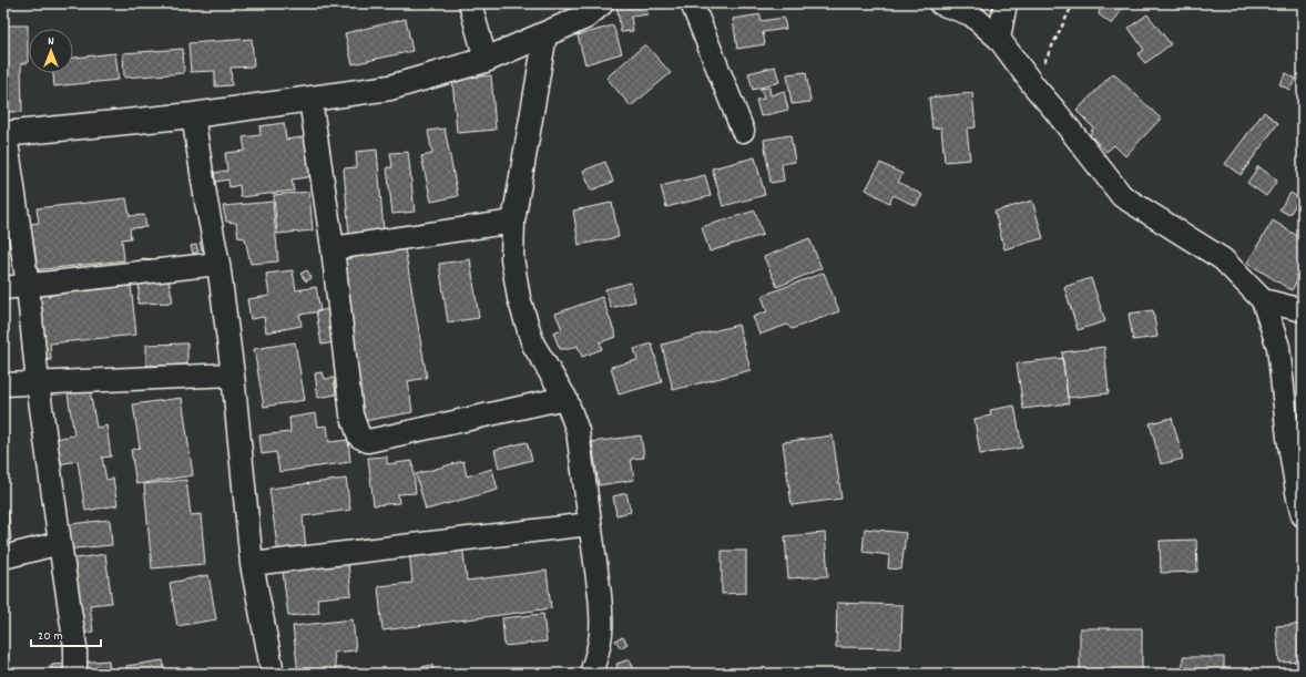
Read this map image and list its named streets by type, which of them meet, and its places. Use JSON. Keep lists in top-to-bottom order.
{
  "scale_bar": "20 m",
  "north": "top"
}
